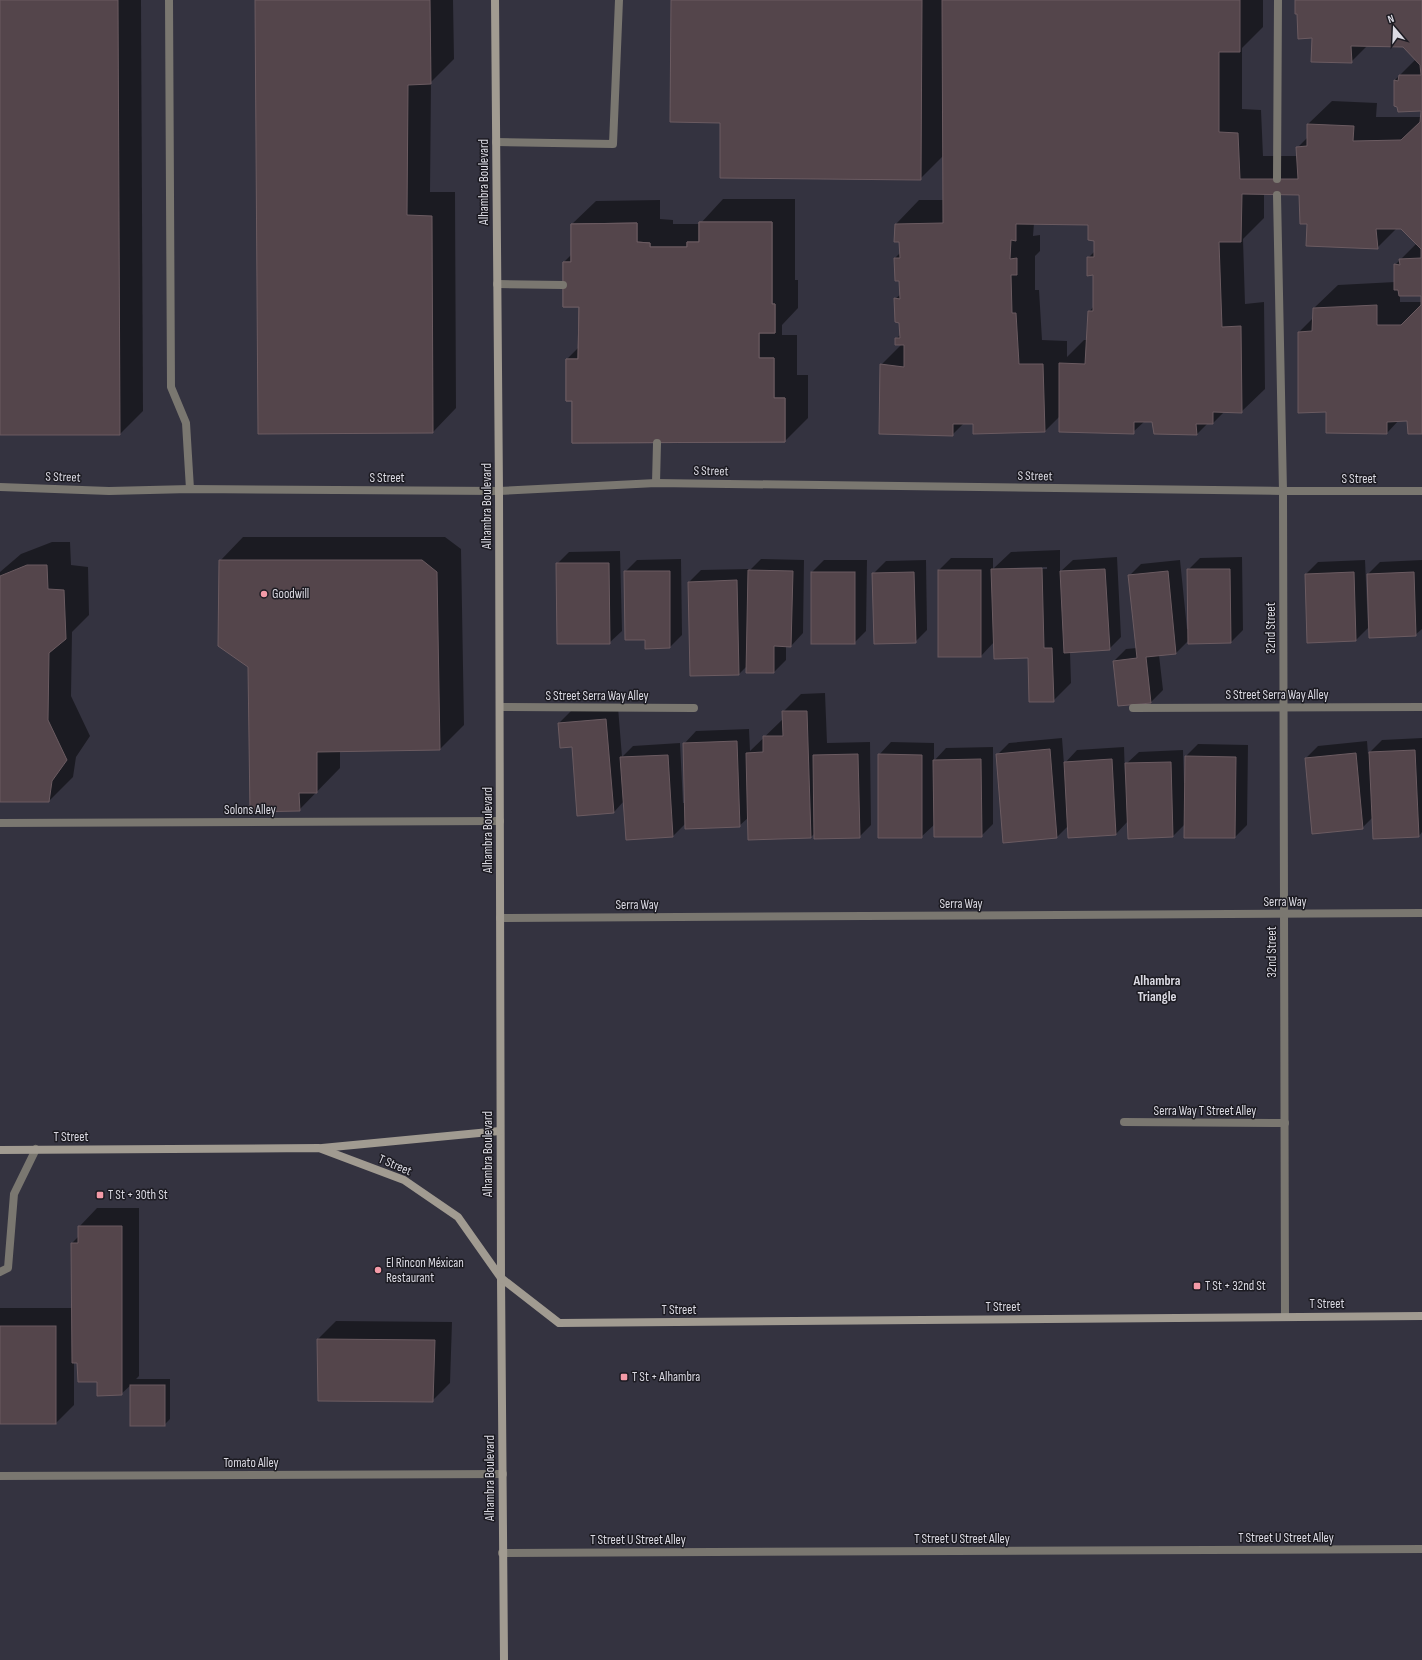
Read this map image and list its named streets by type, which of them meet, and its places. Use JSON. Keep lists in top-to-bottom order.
{
  "streets": {
    "street": [
      "Alhambra Boulevard",
      "S Street",
      "32nd Street",
      "S Street Serra Way Alley",
      "Solons Alley",
      "Serra Way",
      "Serra Way T Street Alley",
      "T Street",
      "Tomato Alley",
      "T Street U Street Alley"
    ]
  },
  "crossings": [
    ["Alhambra Boulevard", "S Street"],
    ["Alhambra Boulevard", "S Street Serra Way Alley"],
    ["Alhambra Boulevard", "Solons Alley"],
    ["Alhambra Boulevard", "Serra Way"],
    ["Alhambra Boulevard", "T Street"],
    ["Alhambra Boulevard", "Tomato Alley"],
    ["Alhambra Boulevard", "T Street U Street Alley"],
    ["S Street", "32nd Street"],
    ["32nd Street", "S Street Serra Way Alley"],
    ["32nd Street", "Serra Way"],
    ["32nd Street", "Serra Way T Street Alley"],
    ["32nd Street", "T Street"]
  ],
  "districts": ["Alhambra Triangle"],
  "places": {
    "other": ["Goodwill", "El Rincon Méxican Restaurant"],
    "transit": ["T St + 30th St", "T St + 32nd St", "T St + Alhambra"]
  },
  "north": "top"
}
